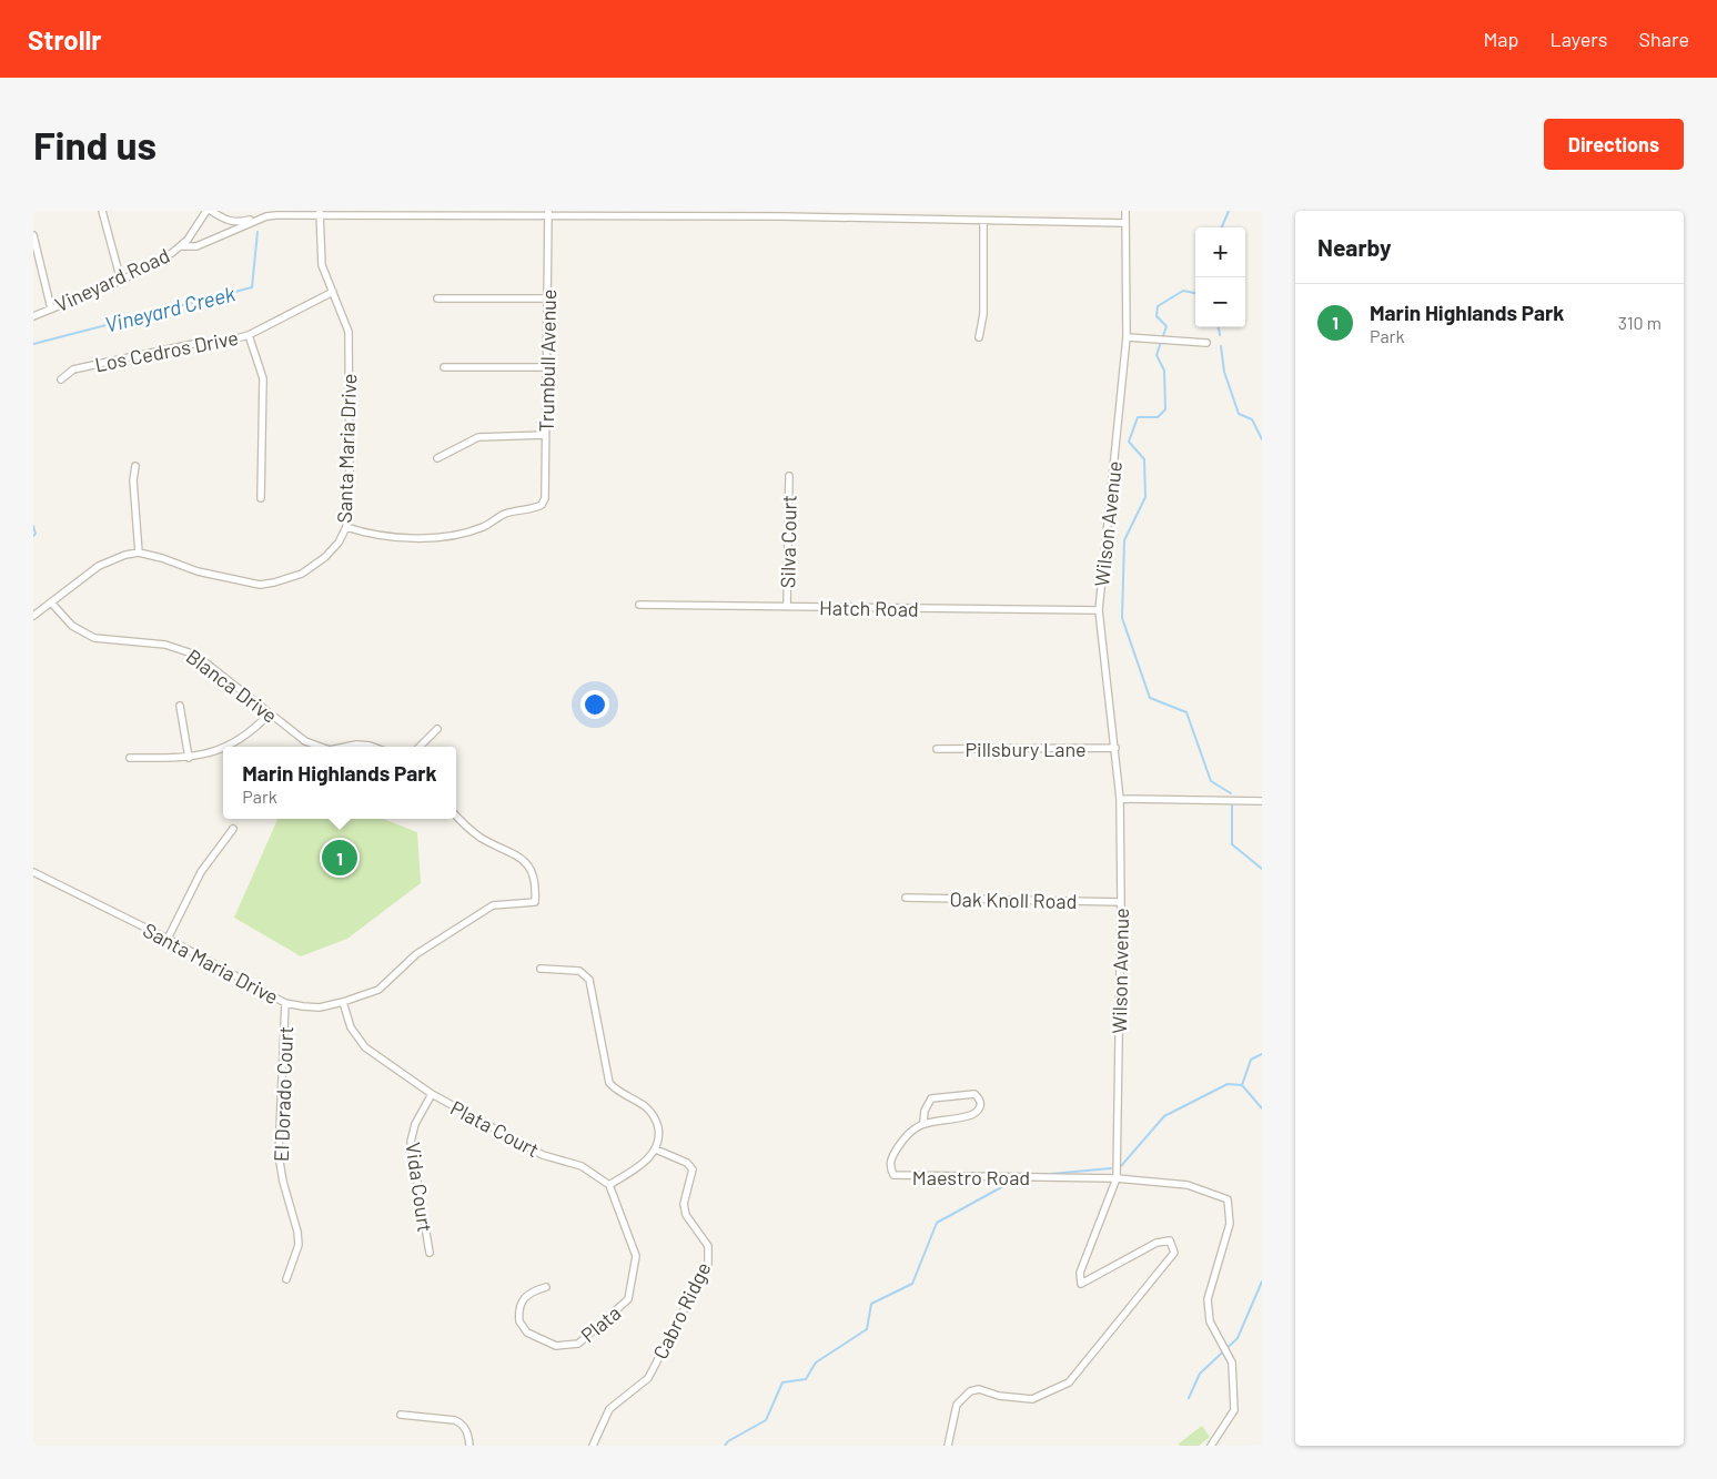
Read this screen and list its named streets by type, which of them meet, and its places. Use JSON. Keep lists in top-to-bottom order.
{
  "streets": {
    "street": [
      "Vineyard Road",
      "Los Cedros Drive",
      "Trumbull Avenue",
      "Santa Maria Drive",
      "Wilson Avenue",
      "Silva Court",
      "Hatch Road",
      "Blanca Drive",
      "Pillsbury Lane",
      "Oak Knoll Road",
      "El Dorado Court",
      "Plata Court",
      "Maestro Road",
      "Vida Court",
      "Cabro Ridge",
      "Plata"
    ]
  },
  "crossings": [
    ["Los Cedros Drive", "Santa Maria Drive"],
    ["Trumbull Avenue", "Santa Maria Drive"],
    ["Santa Maria Drive", "Blanca Drive"],
    ["Santa Maria Drive", "El Dorado Court"],
    ["Santa Maria Drive", "Plata Court"],
    ["Wilson Avenue", "Hatch Road"],
    ["Wilson Avenue", "Pillsbury Lane"],
    ["Wilson Avenue", "Oak Knoll Road"],
    ["Wilson Avenue", "Maestro Road"],
    ["Silva Court", "Hatch Road"],
    ["Plata Court", "Vida Court"],
    ["Plata Court", "Plata"]
  ],
  "water": ["Vineyard Creek"],
  "page": {
    "header": "Strollr",
    "nav": ["Map", "Layers", "Share"],
    "buttons": "Directions",
    "title": "Find us",
    "heading": "Nearby",
    "map_buttons": ["+", "−"],
    "list": [
      {
        "mark": "1",
        "name": "Marin Highlands Park",
        "note": "Park",
        "value": "310 m"
      }
    ],
    "popup": ["Marin Highlands Park", "Park"],
    "pins": "1"
  }
}
